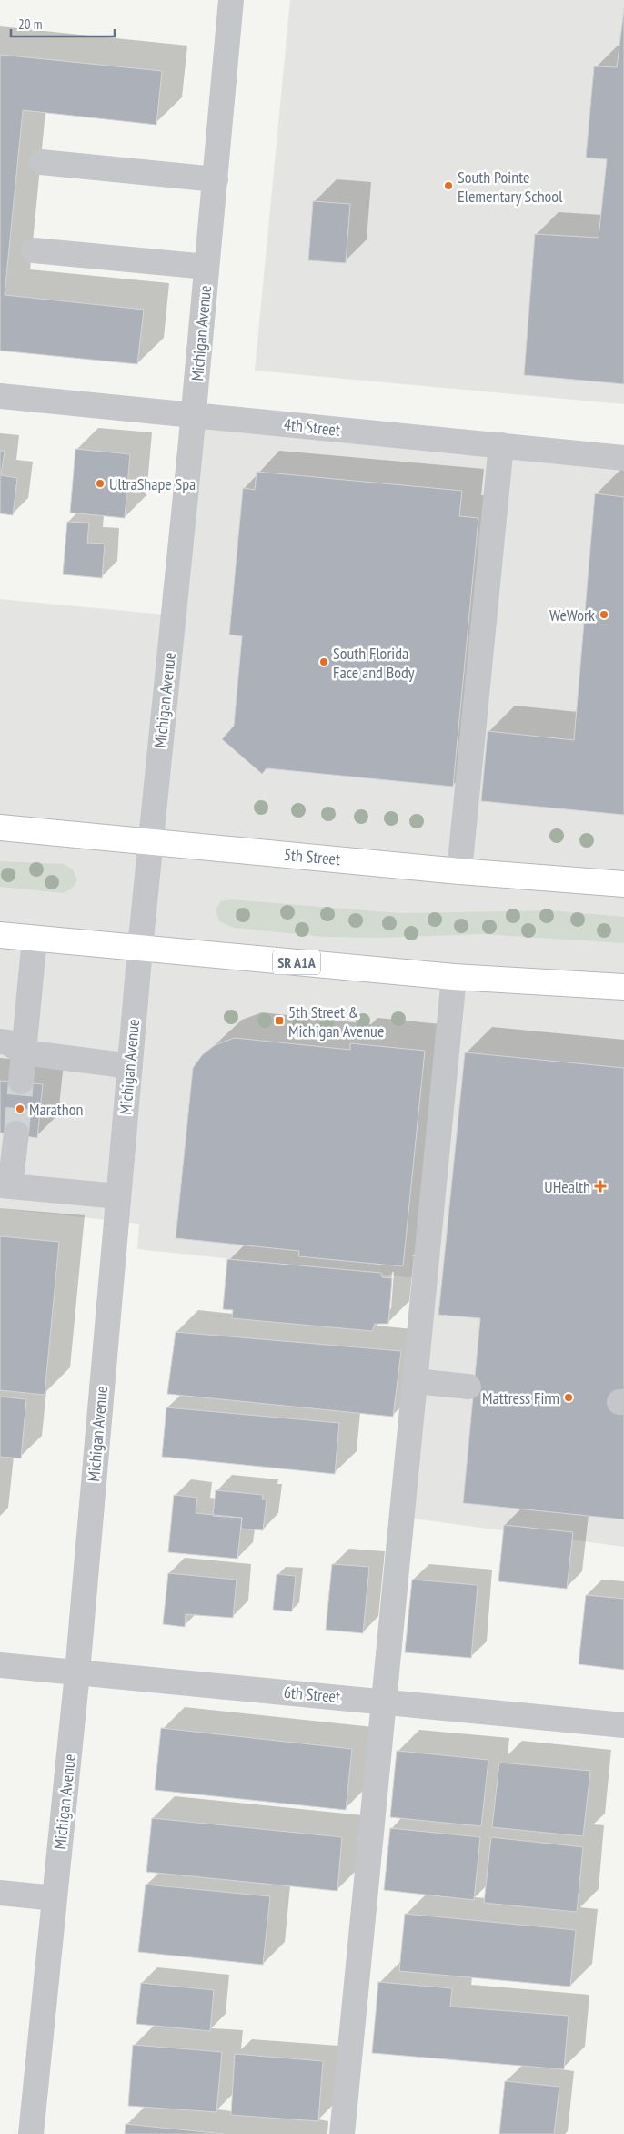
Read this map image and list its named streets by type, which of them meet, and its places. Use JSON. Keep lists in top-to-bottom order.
{
  "streets": {
    "main road": ["5th Street", "SR A1A"],
    "street": ["Michigan Avenue", "4th Street", "6th Street"]
  },
  "crossings": [
    ["Michigan Avenue", "4th Street"],
    ["Michigan Avenue", "5th Street"],
    ["Michigan Avenue", "SR A1A"],
    ["Michigan Avenue", "6th Street"]
  ],
  "places": {
    "other": [
      "South Pointe Elementary School",
      "UltraShape Spa",
      "WeWork",
      "South Florida Face and Body",
      "Marathon",
      "Mattress Firm"
    ],
    "transit": ["5th Street & Michigan Avenue"],
    "health": ["UHealth"]
  },
  "scale_bar": "20 m"
}
